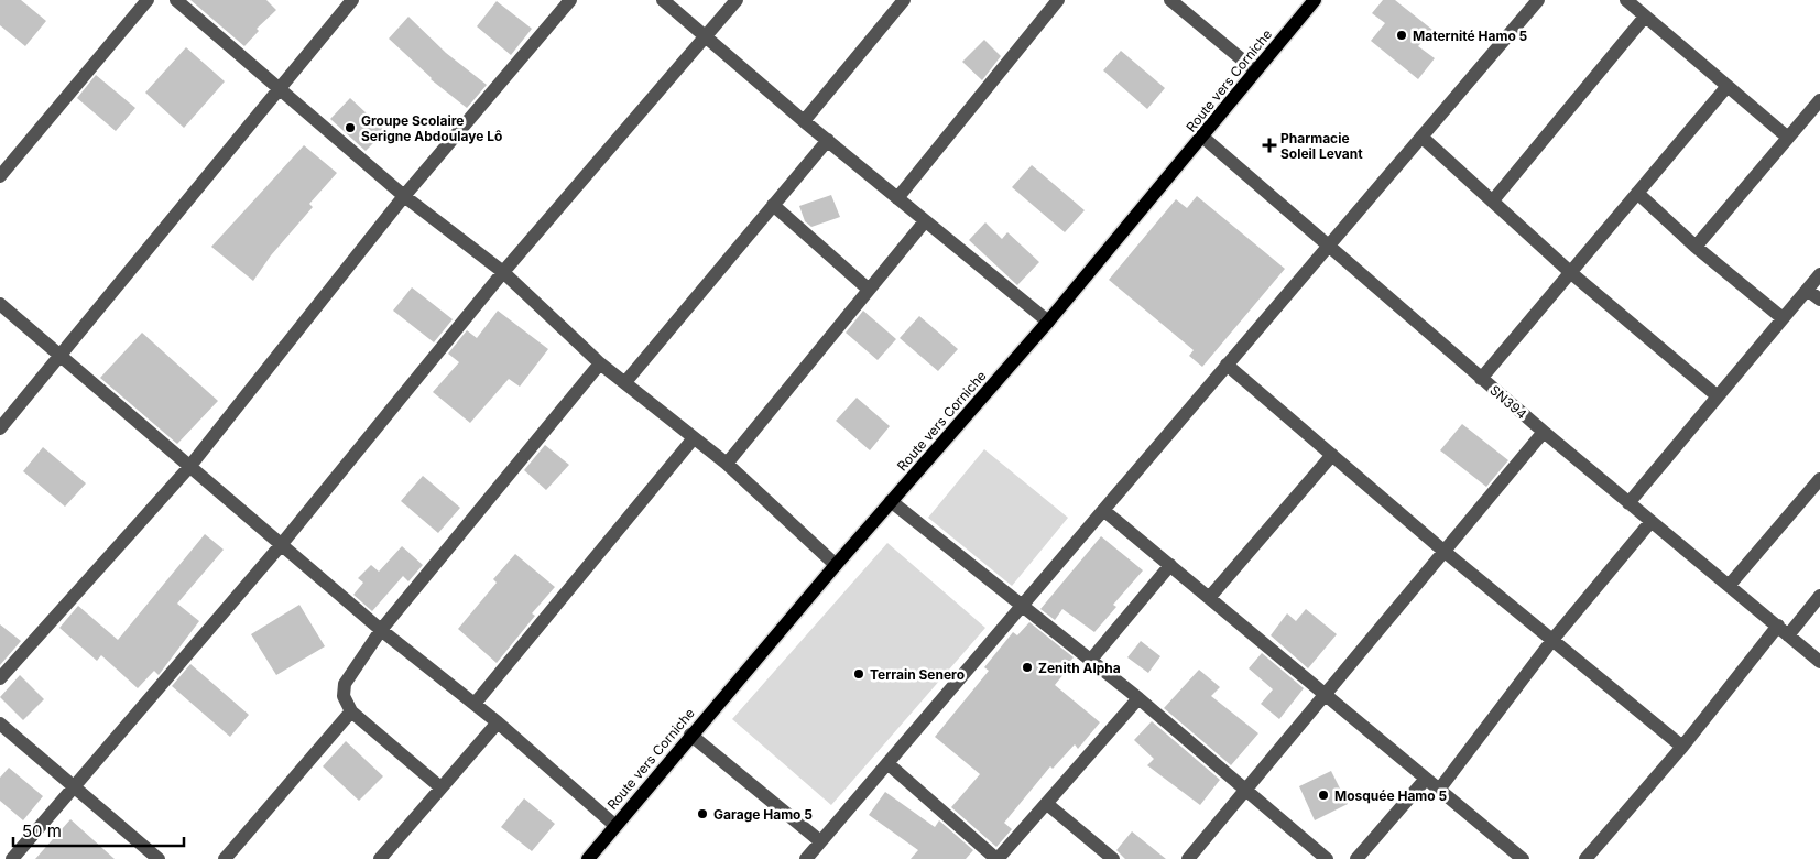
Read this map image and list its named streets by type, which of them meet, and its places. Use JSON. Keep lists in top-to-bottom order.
{
  "streets": {
    "main road": ["Route vers Corniche"],
    "street": ["SN394"]
  },
  "crossings": [
    ["Route vers Corniche", "SN394"]
  ],
  "places": {
    "other": [
      "Maternité Hamo 5",
      "Groupe Scolaire Serigne Abdoulaye Lô",
      "Zenith Alpha",
      "Terrain Senero",
      "Mosquée Hamo 5",
      "Garage Hamo 5"
    ],
    "health": ["Pharmacie Soleil Levant"]
  },
  "scale_bar": "50 m"
}
